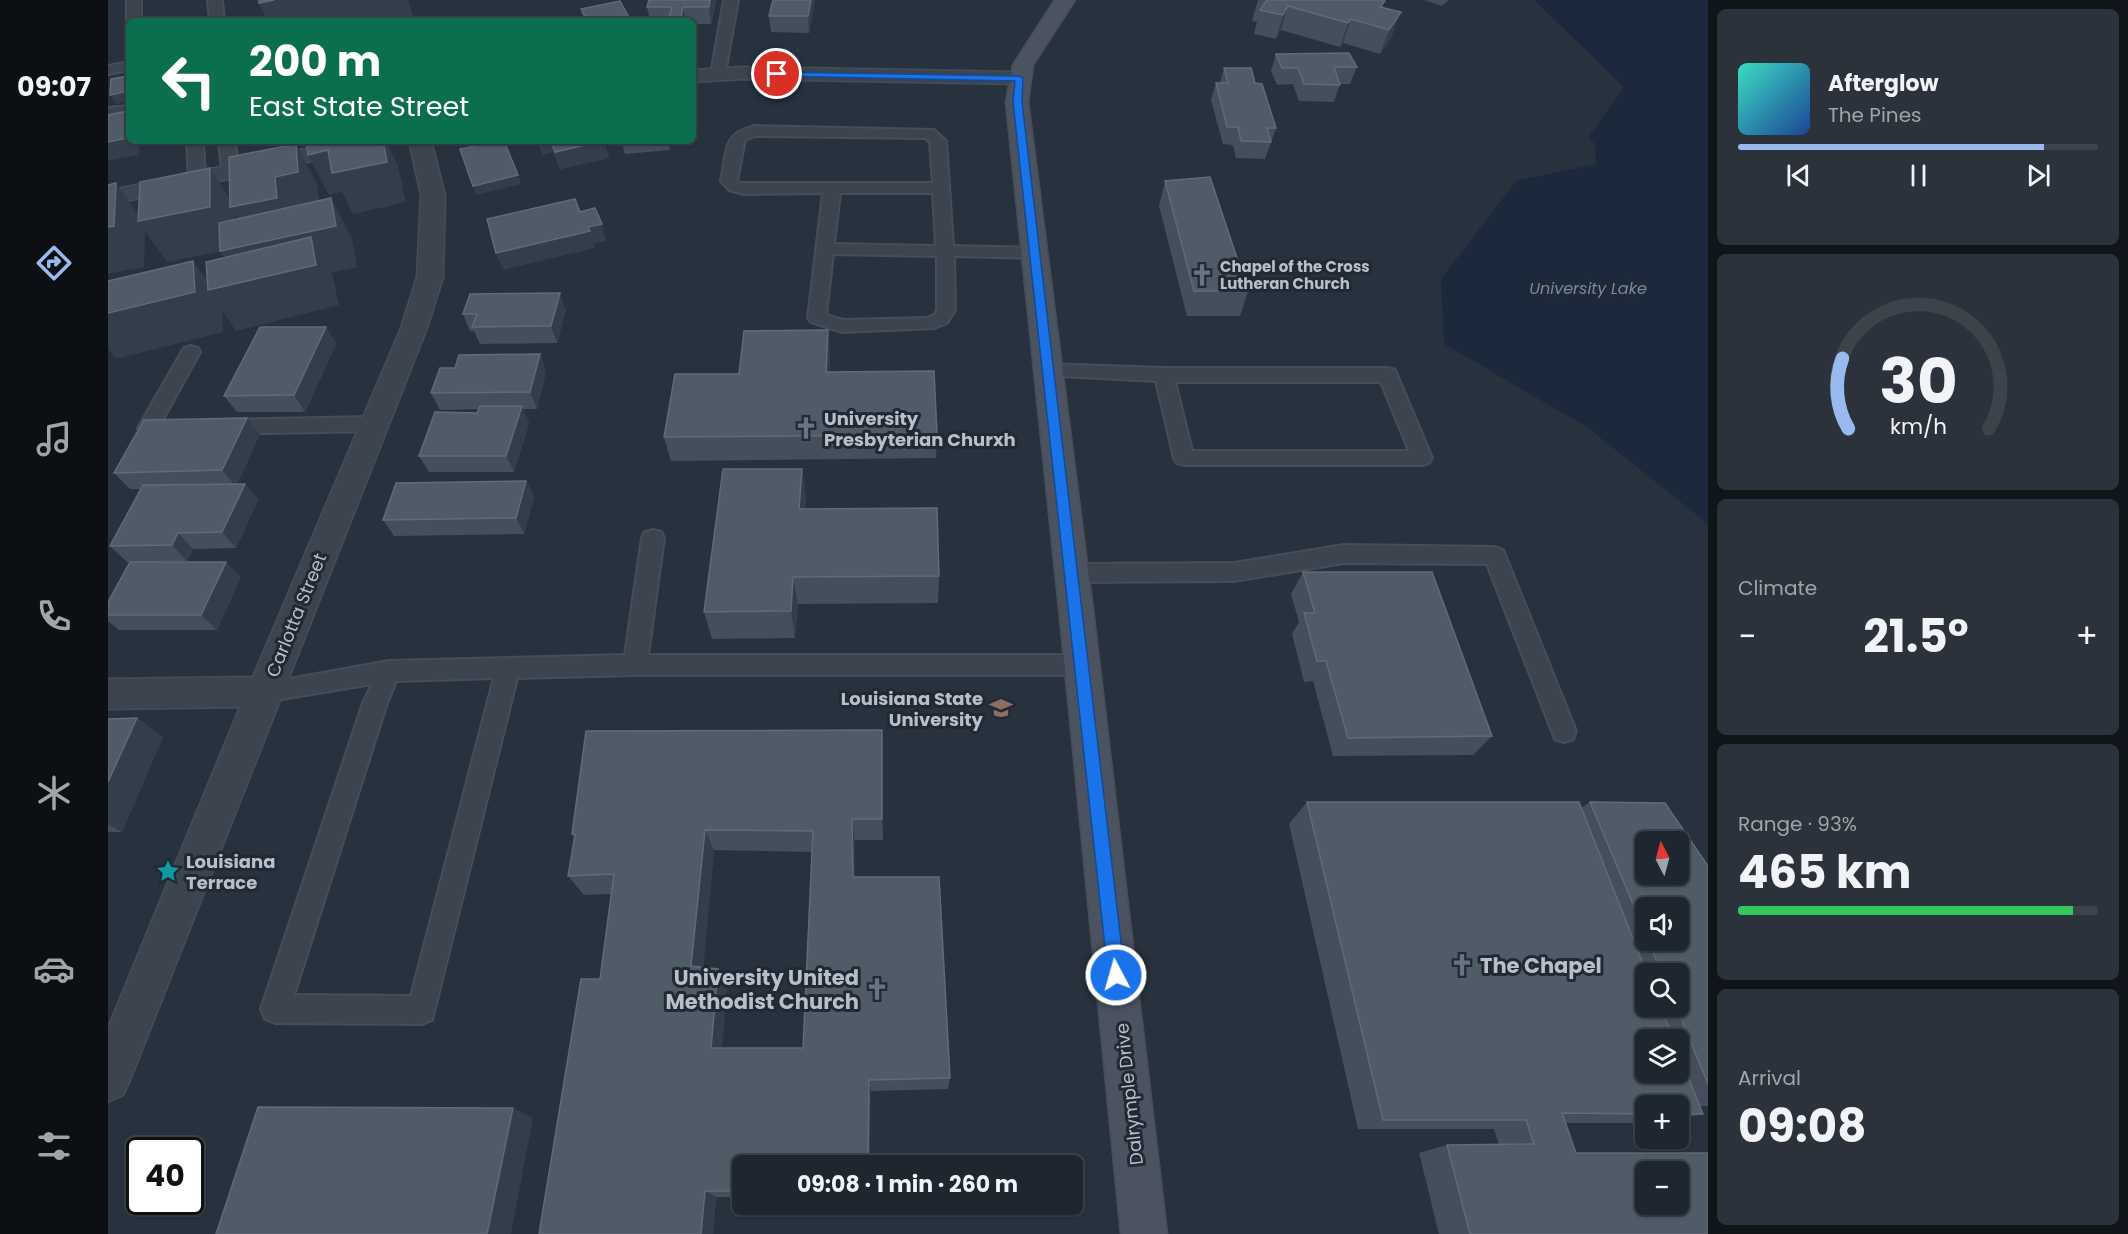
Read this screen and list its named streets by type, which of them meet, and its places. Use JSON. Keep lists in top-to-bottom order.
{
  "streets": {
    "street": ["Carlotta Street", "Dalrymple Drive"]
  },
  "water": ["University Lake"],
  "places": {
    "church": [
      "Chapel of the Cross Lutheran Church",
      "University Presbyterian Churxh",
      "The Chapel",
      "University United Methodist Church"
    ],
    "school or university": ["Louisiana State University"],
    "place": ["Louisiana Terrace"]
  },
  "north": "top",
  "page": {
    "tabs": "09:07",
    "turn": ["200 m", "East State Street"],
    "song": ["Afterglow", "The Pines"],
    "tile": [
      "Climate",
      ["Range · 93%", "465 km"],
      ["Arrival", "09:08"]
    ],
    "heat": ["−", "21.5°", "+"],
    "map_buttons": ["+", "−"],
    "limit": "40",
    "trip": "09:08 · 1 min · 260 m",
    "gauge": ["30", "km/h"]
  }
}
